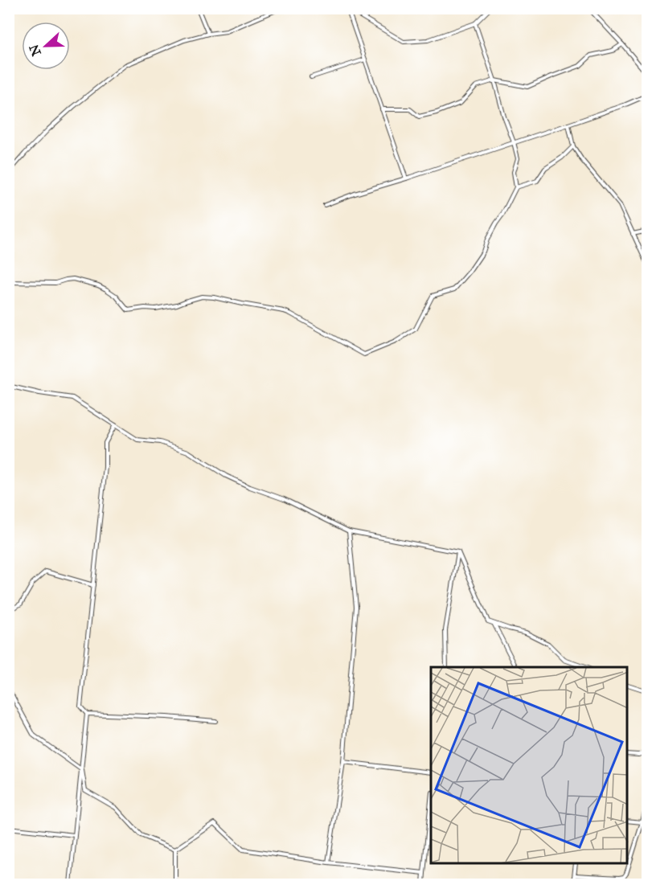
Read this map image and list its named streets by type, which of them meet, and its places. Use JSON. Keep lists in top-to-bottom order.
{
  "north": "left"
}
